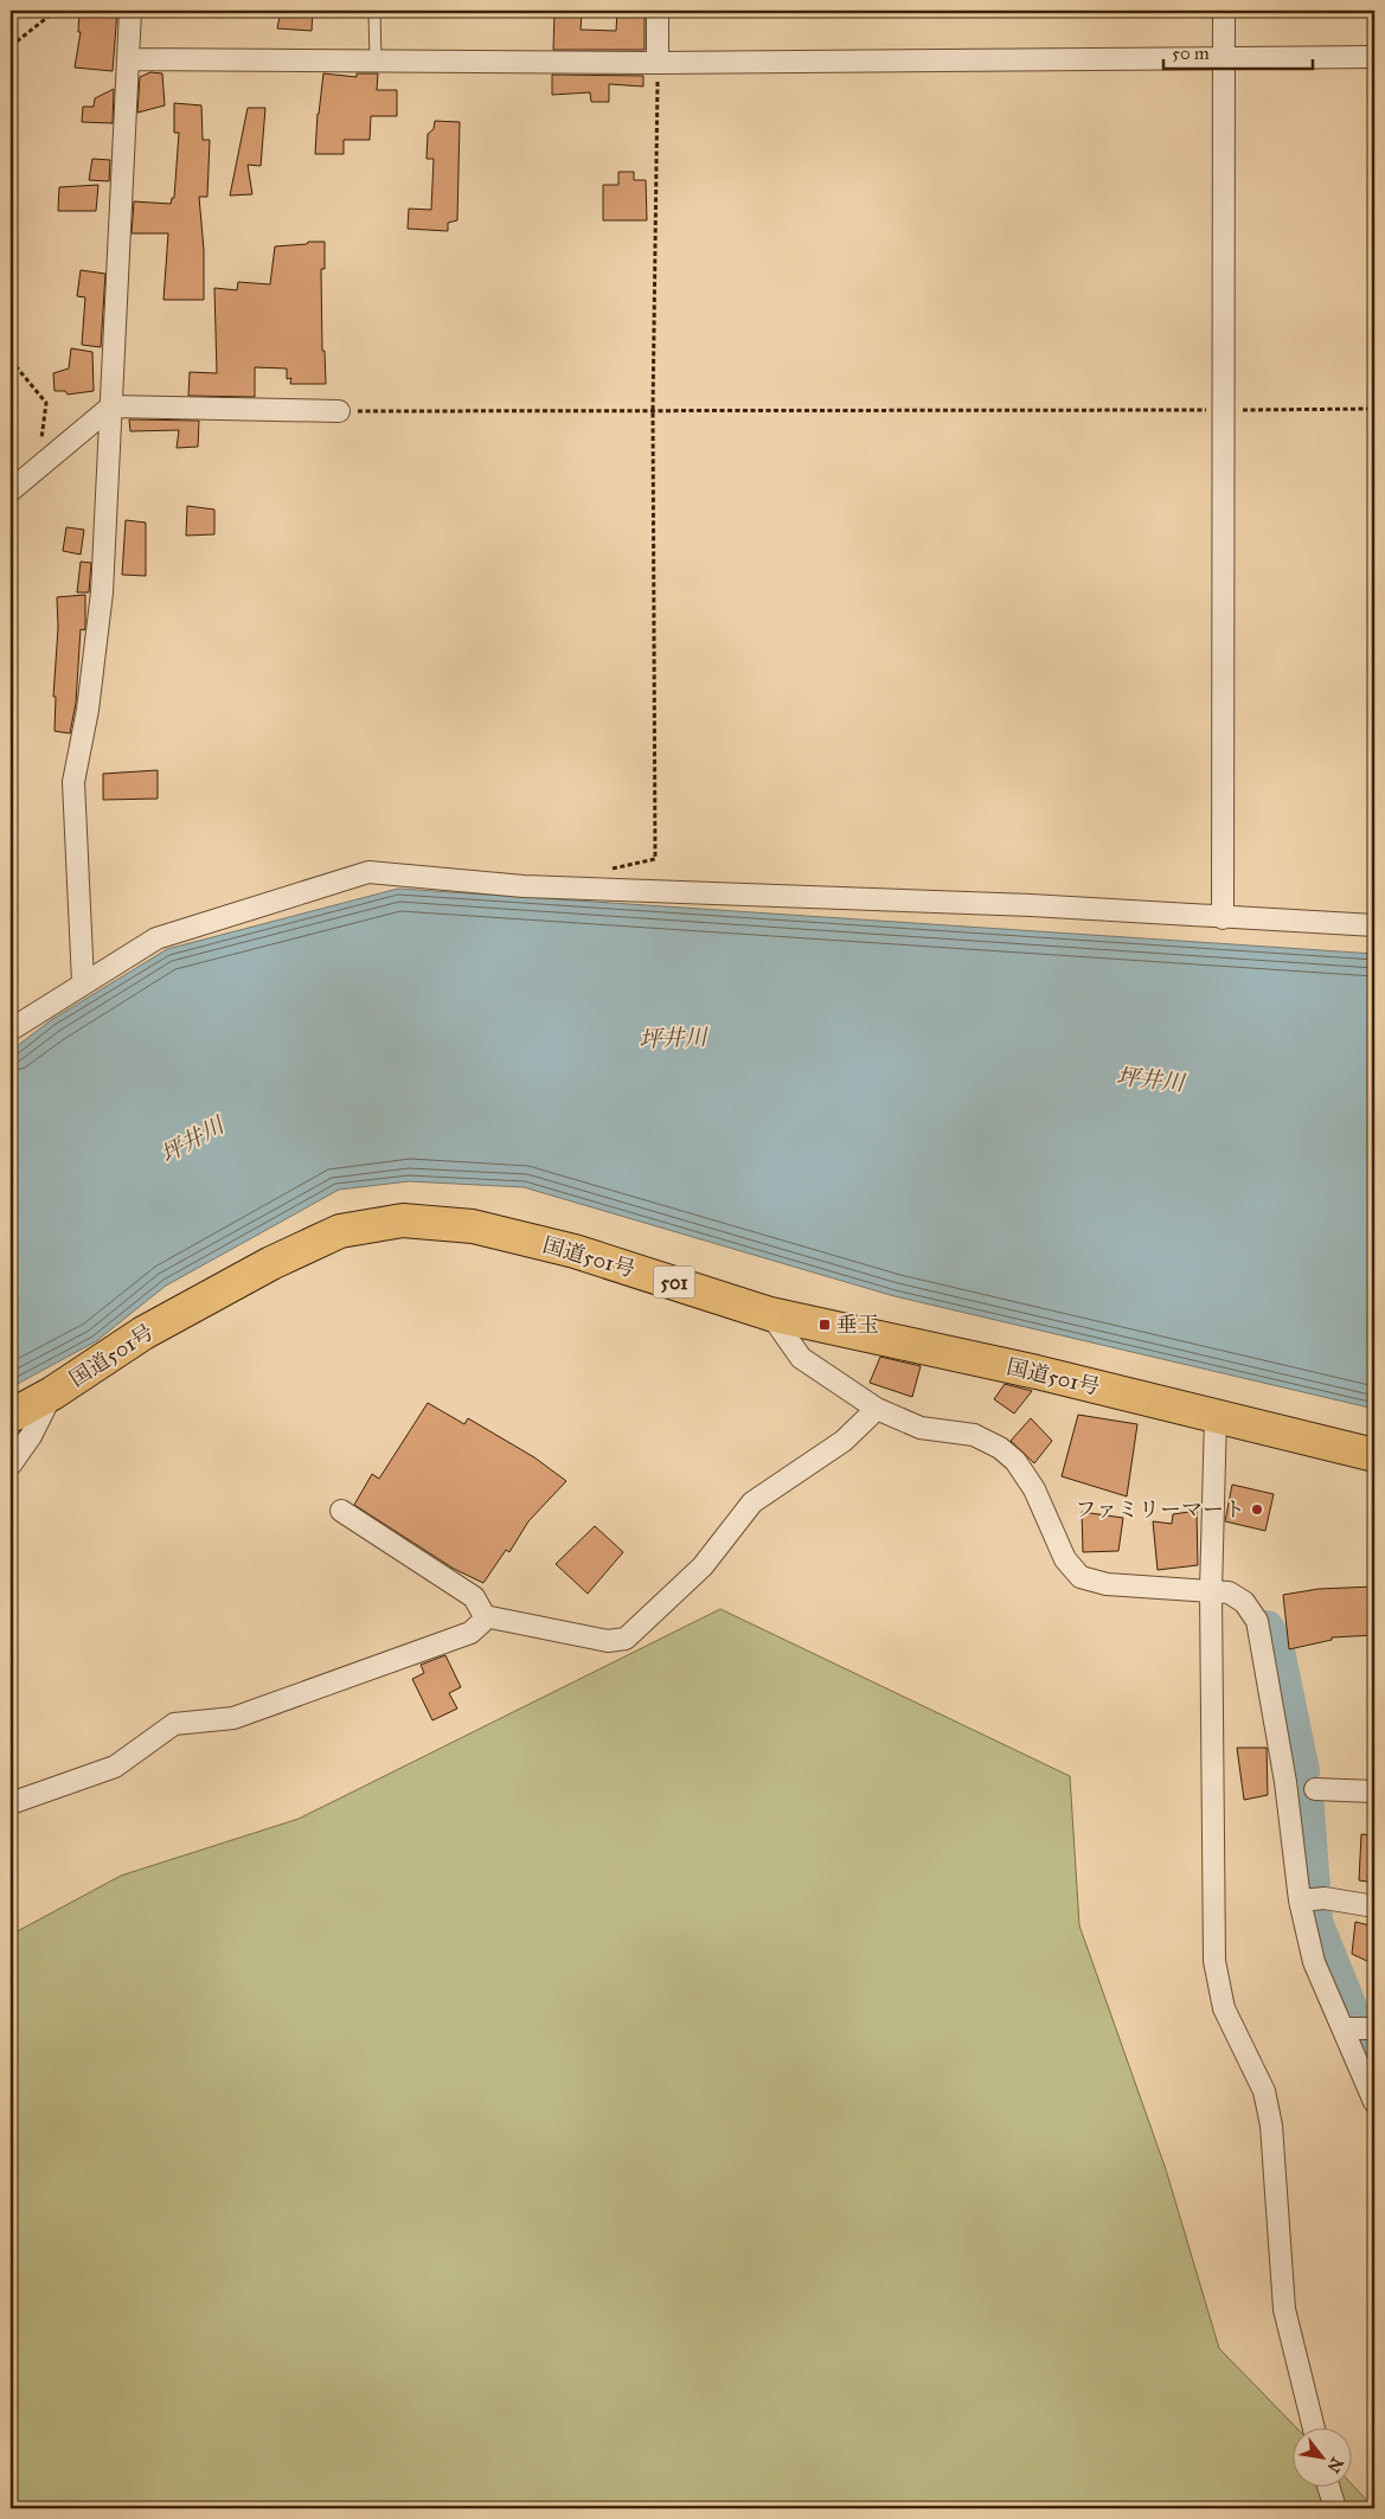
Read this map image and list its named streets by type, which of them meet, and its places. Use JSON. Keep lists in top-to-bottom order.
{
  "streets": {
    "highway": ["国道501号", "501"]
  },
  "water": ["坪井川"],
  "places": {
    "transit": ["垂玉"],
    "other": ["ファミリーマート"]
  },
  "scale_bar": "50 m",
  "north": "bottom right"
}
